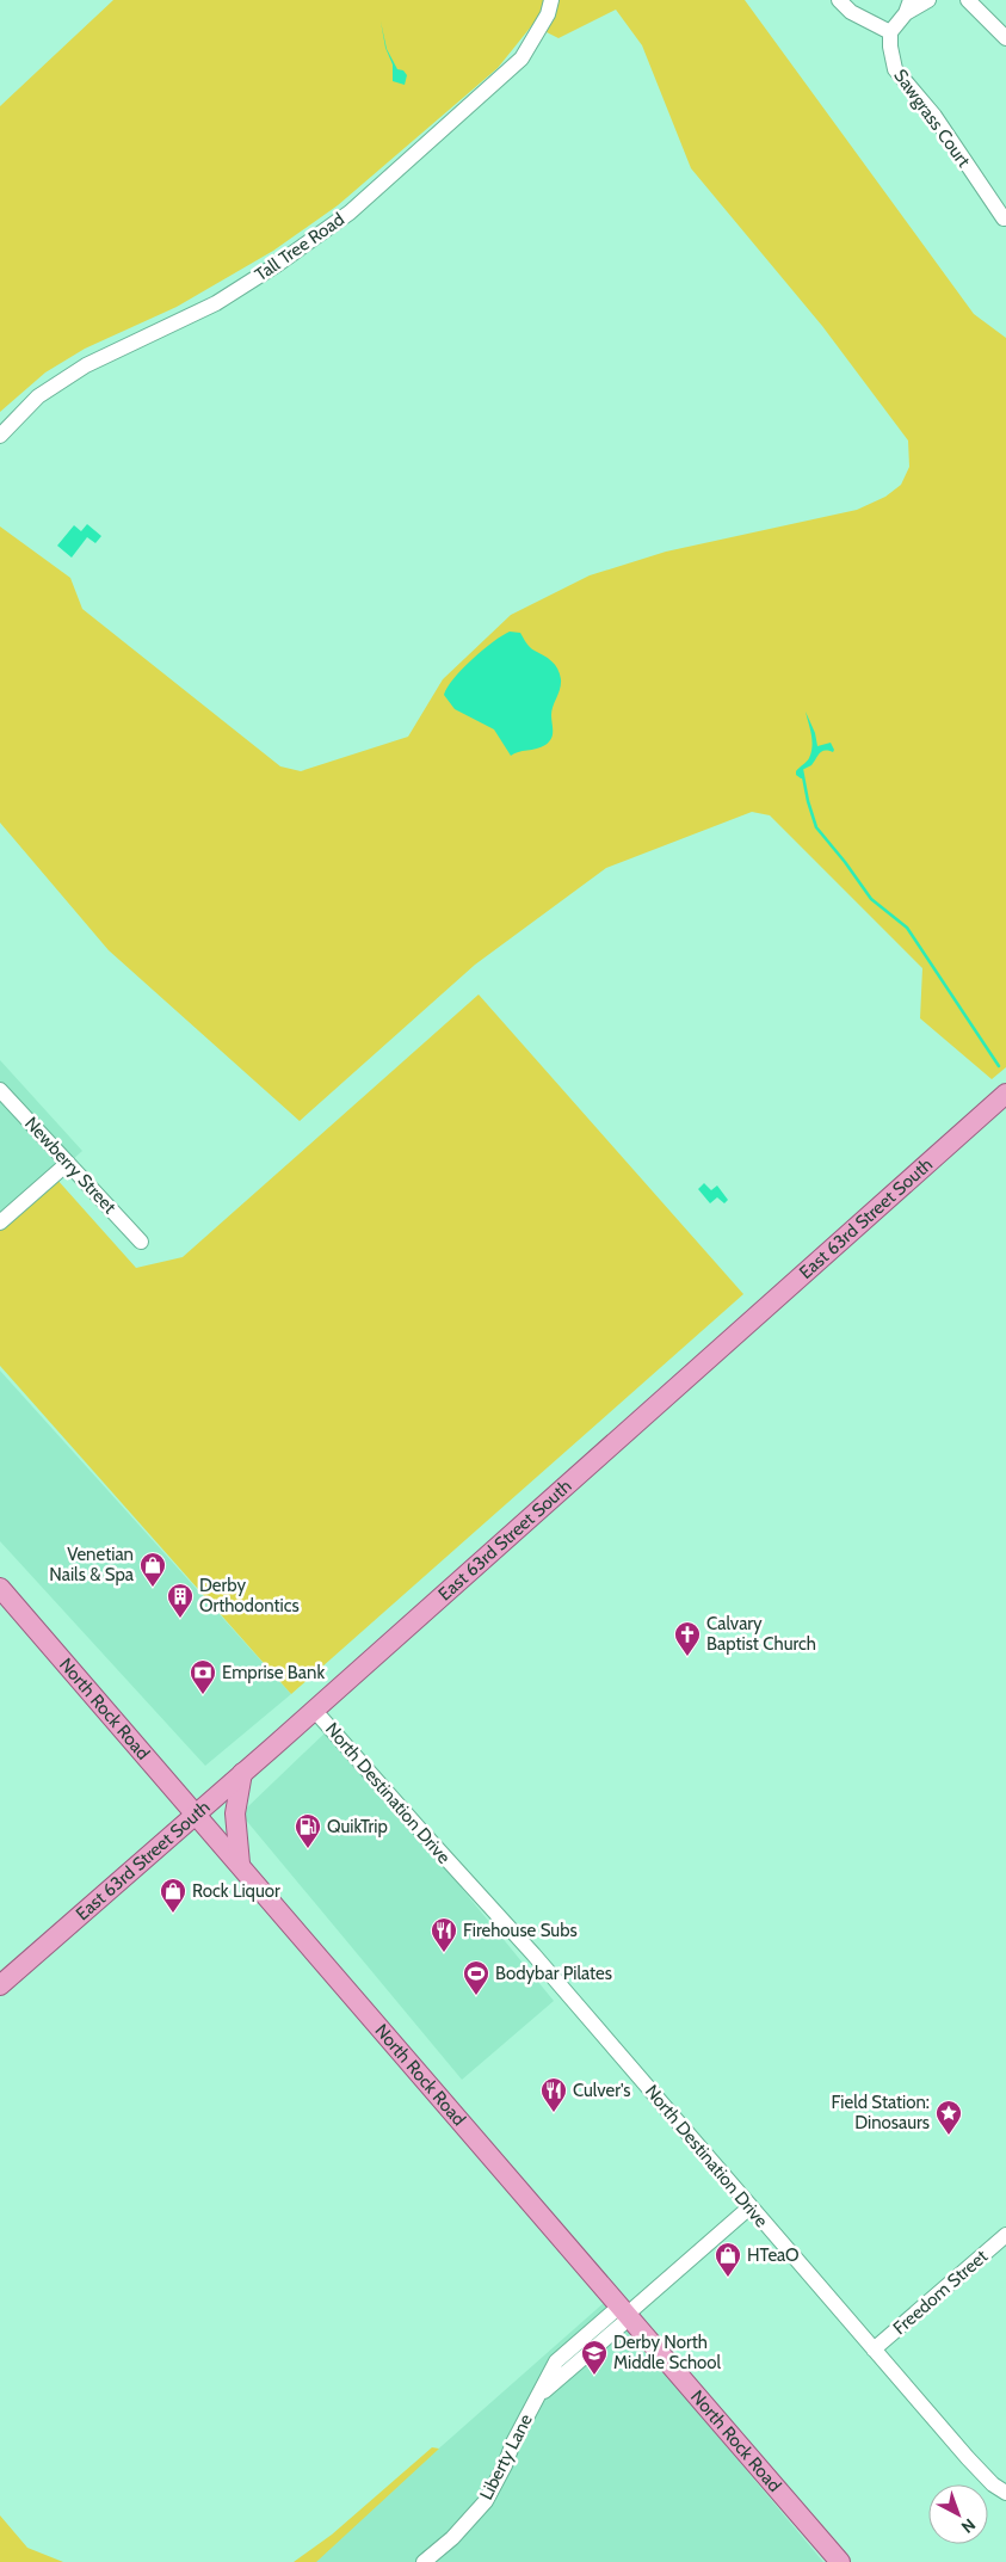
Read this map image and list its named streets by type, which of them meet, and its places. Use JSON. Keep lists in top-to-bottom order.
{
  "streets": {
    "main road": ["East 63rd Street South", "North Rock Road"],
    "street": [
      "Sawgrass Court",
      "Tall Tree Road",
      "Newberry Street",
      "North Destination Drive",
      "Freedom Street",
      "Liberty Lane"
    ]
  },
  "crossings": [
    ["East 63rd Street South", "North Rock Road"],
    ["East 63rd Street South", "North Destination Drive"],
    ["North Rock Road", "Liberty Lane"],
    ["North Destination Drive", "Freedom Street"],
    ["North Destination Drive", "Liberty Lane"]
  ],
  "places": {
    "shop": ["Venetian Nails & Spa", "Rock Liquor", "HTeaO"],
    "building": ["Derby Orthodontics"],
    "church": ["Calvary Baptist Church"],
    "bank": ["Emprise Bank"],
    "fuel station": ["QuikTrip"],
    "restaurant": ["Firehouse Subs", "Culver's"],
    "sports": ["Bodybar Pilates"],
    "place": ["Field Station: Dinosaurs"],
    "school or university": ["Derby North Middle School"]
  },
  "north": "bottom right"
}
